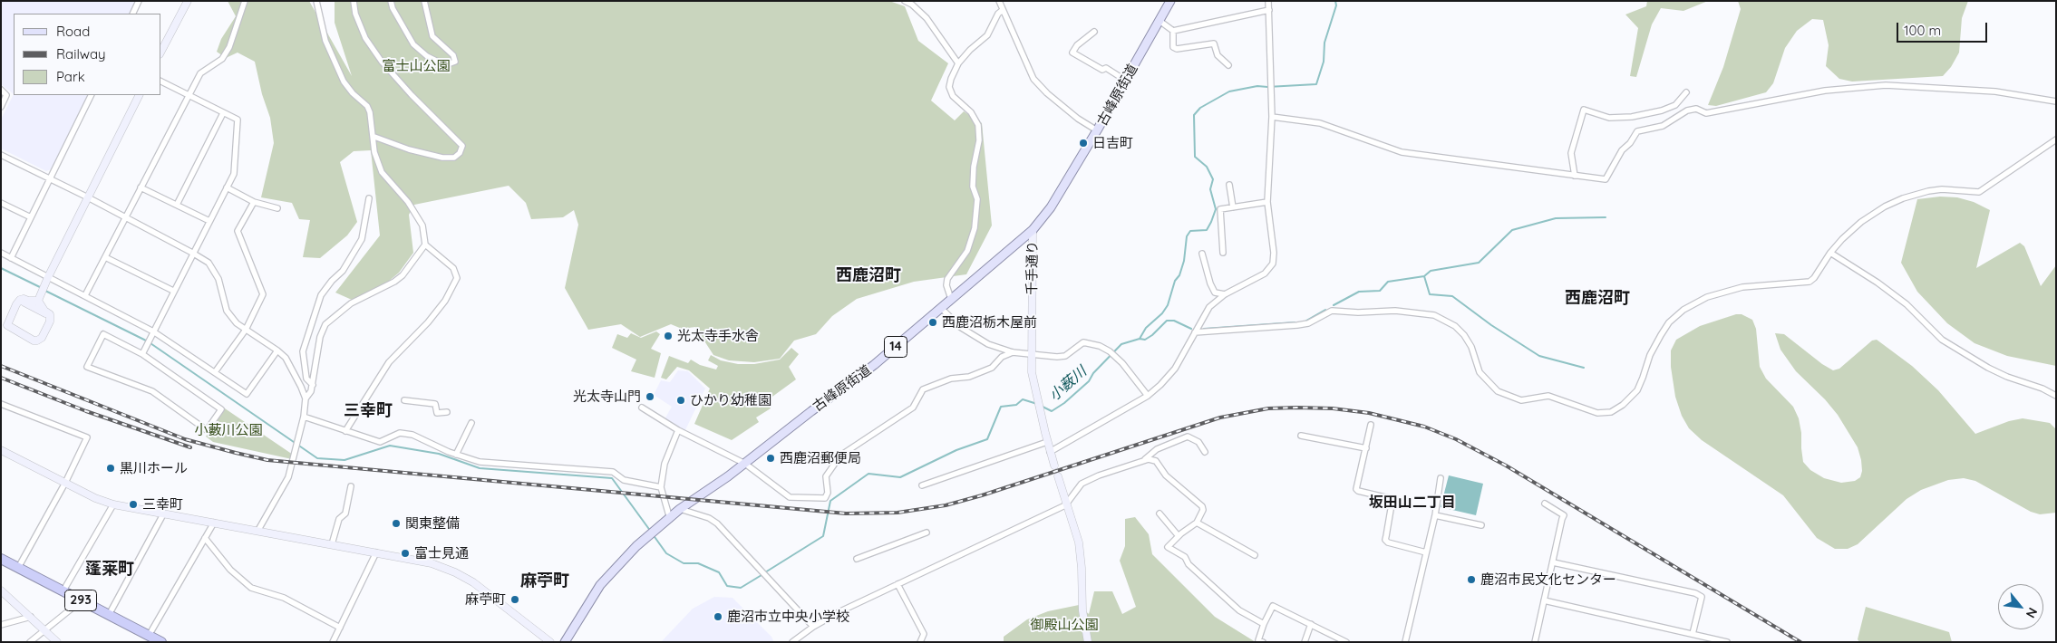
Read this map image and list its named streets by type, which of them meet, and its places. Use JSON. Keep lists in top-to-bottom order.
{
  "streets": {
    "highway": ["293"],
    "main road": ["古峰原街道", "14"],
    "street": ["千手通り"]
  },
  "crossings": [
    ["古峰原街道", "千手通り"]
  ],
  "districts": [
    "西鹿沼町",
    "西鹿沼町",
    "三幸町",
    "坂田山二丁目",
    "蓬莱町",
    "麻苧町"
  ],
  "water": ["小薮川"],
  "parks": ["富士山公園", "小藪川公園", "御殿山公園"],
  "places": [
    "日吉町",
    "西鹿沼栃木屋前",
    "光太寺手水舎",
    "光太寺山門",
    "ひかり幼稚園",
    "西鹿沼郵便局",
    "黒川ホール",
    "三幸町",
    "関東整備",
    "富士見通",
    "鹿沼市民文化センター",
    "麻苧町",
    "鹿沼市立中央小学校"
  ],
  "legend": ["Road", "Railway", "Park"],
  "scale_bar": "100 m",
  "north": "bottom right"
}
